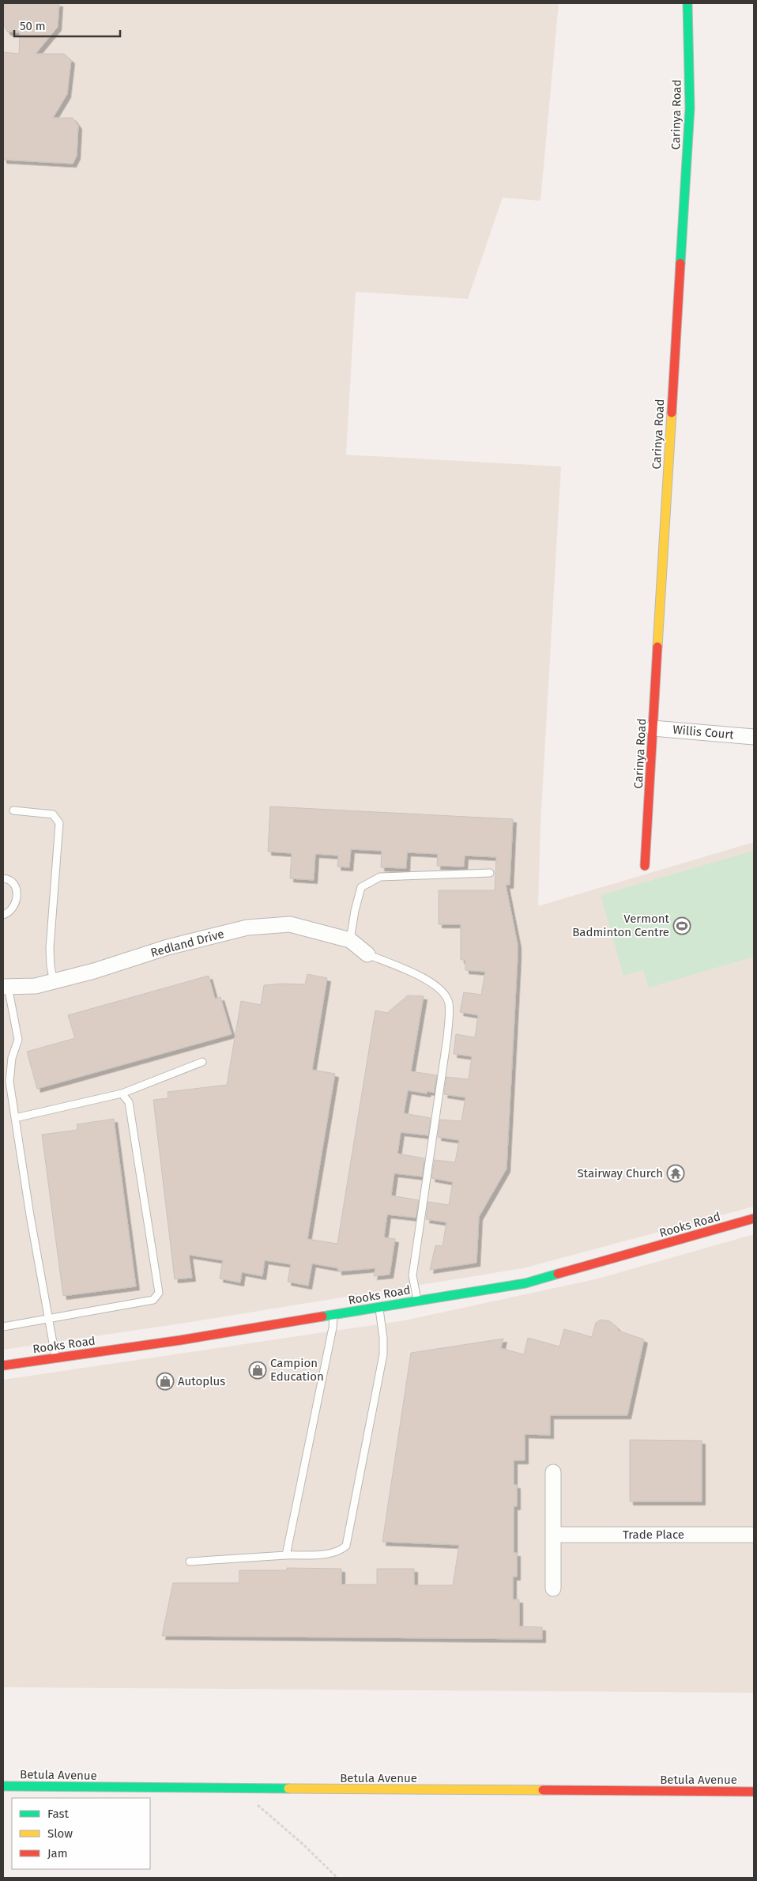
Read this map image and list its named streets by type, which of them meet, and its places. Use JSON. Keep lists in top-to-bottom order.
{
  "streets": {
    "street": [
      "Carinya Road",
      "Willis Court",
      "Redland Drive",
      "Rooks Road",
      "Trade Place",
      "Betula Avenue"
    ]
  },
  "crossings": [
    ["Carinya Road", "Willis Court"]
  ],
  "places": {
    "sports": ["Vermont Badminton Centre"],
    "temple": ["Stairway Church"],
    "shop": ["Campion Education", "Autoplus"]
  },
  "legend": ["Fast", "Slow", "Jam"],
  "scale_bar": "50 m"
}
